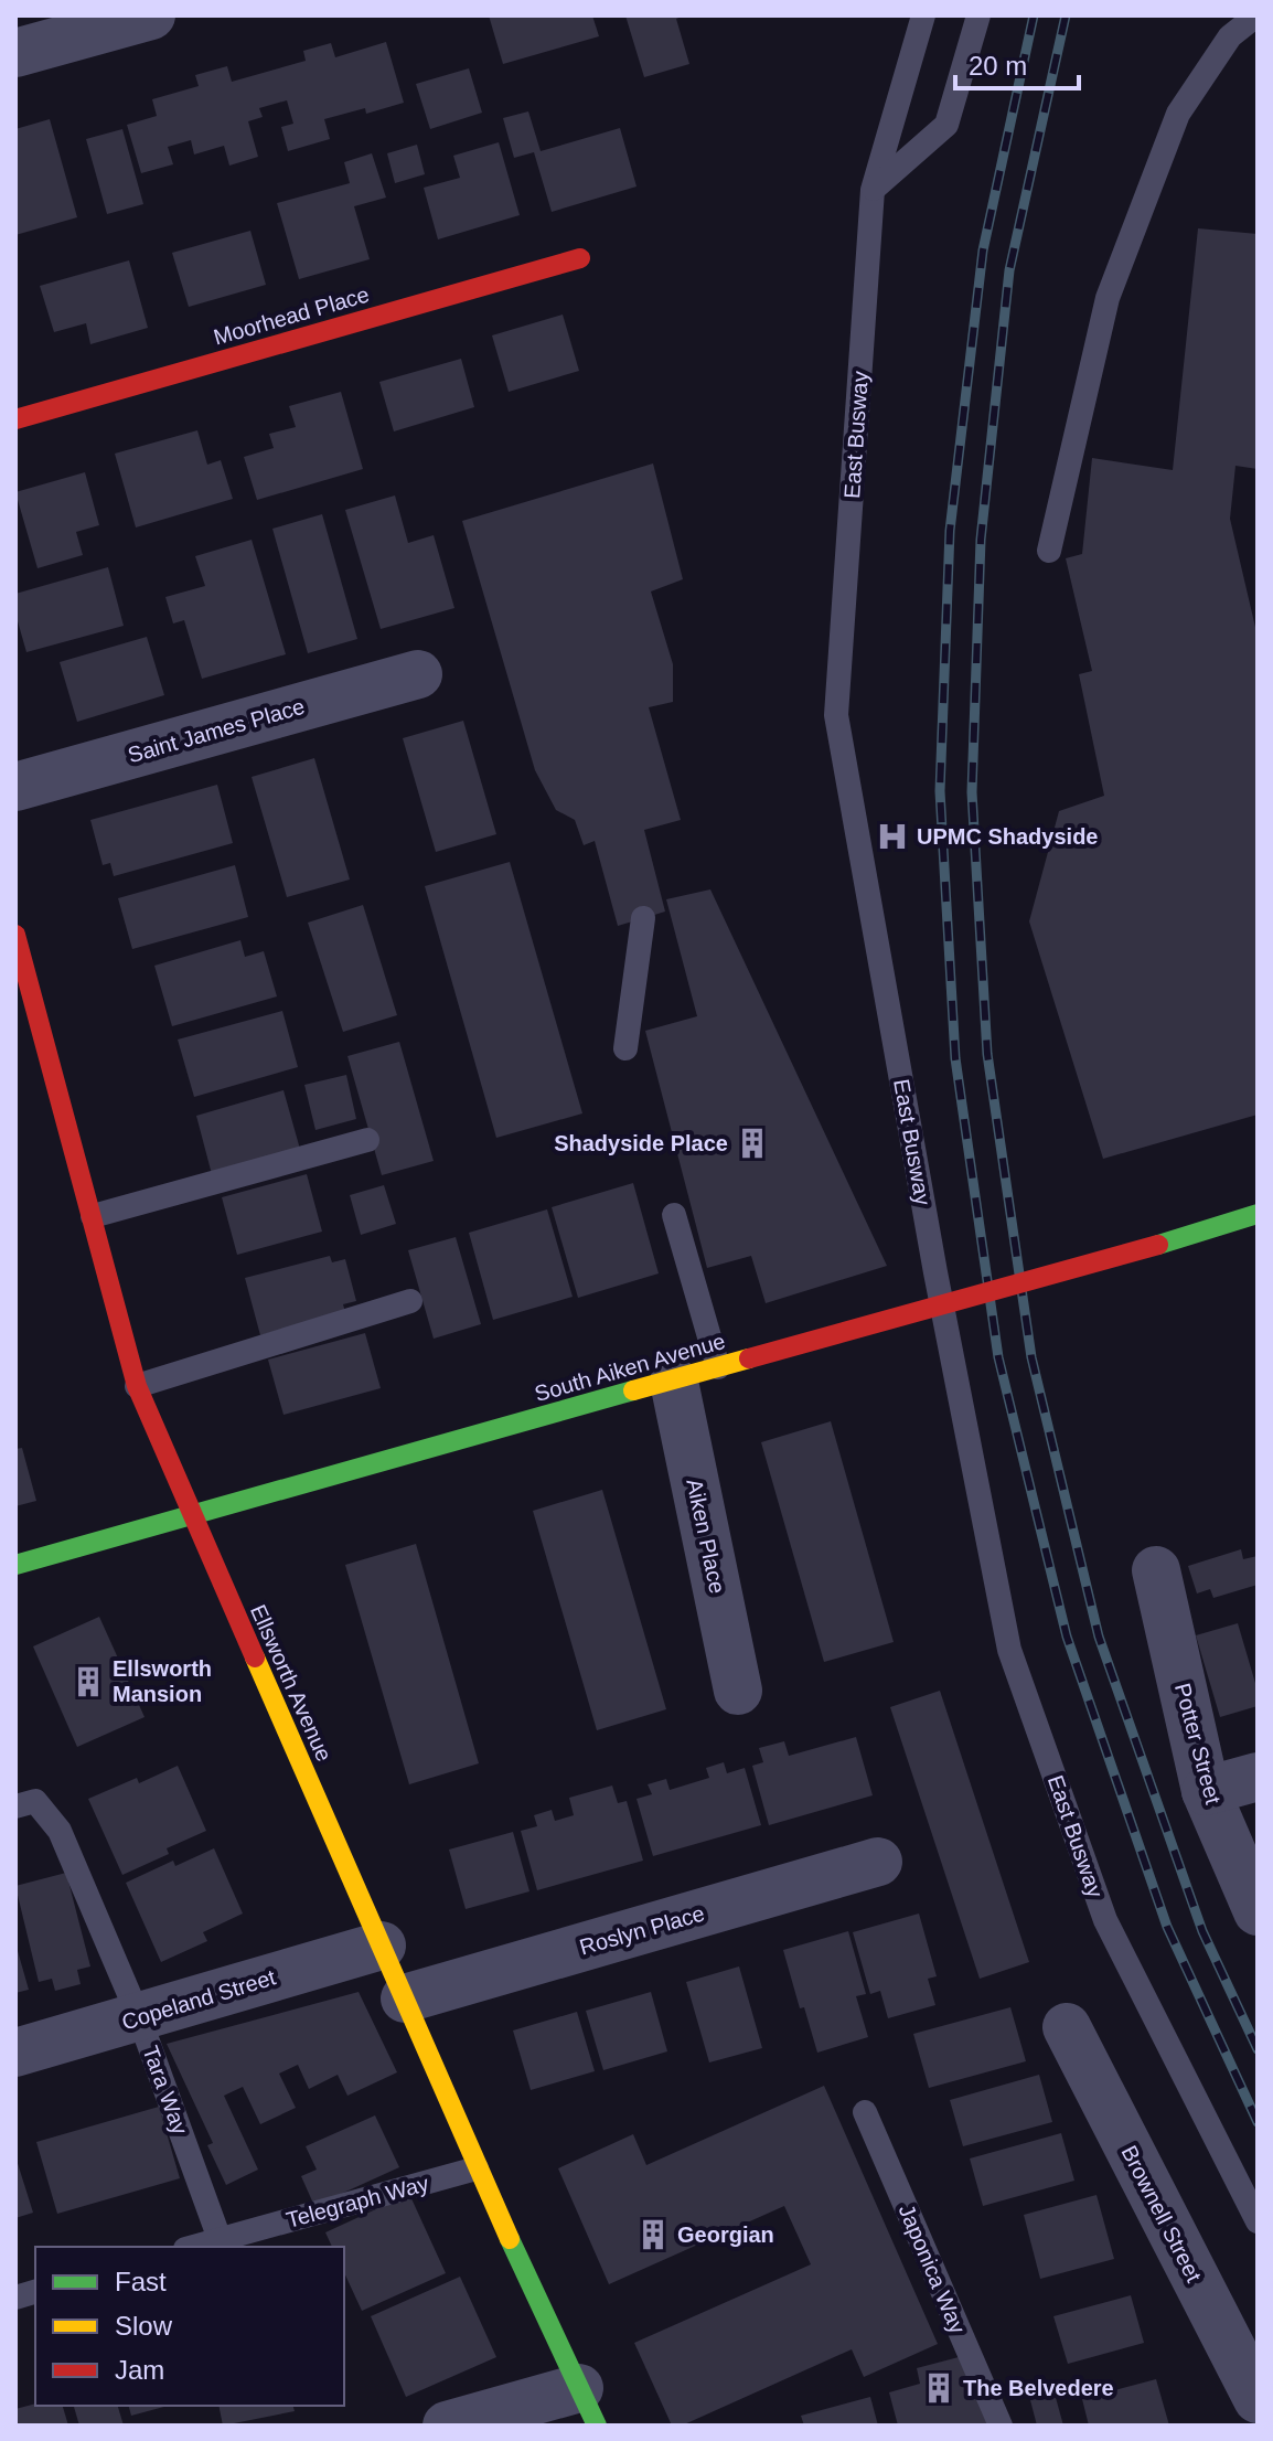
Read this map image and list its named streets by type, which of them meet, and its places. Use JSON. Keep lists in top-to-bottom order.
{
  "streets": {
    "street": [
      "Moorhead Place",
      "Saint James Place",
      "South Aiken Avenue",
      "Aiken Place",
      "Ellsworth Avenue",
      "Potter Street",
      "Roslyn Place",
      "Copeland Street",
      "Brownell Street"
    ],
    "lane": [
      "East Busway",
      "Tara Way",
      "Telegraph Way",
      "Japonica Way"
    ]
  },
  "crossings": [
    ["South Aiken Avenue", "Aiken Place"],
    ["South Aiken Avenue", "Ellsworth Avenue"],
    ["Ellsworth Avenue", "Roslyn Place"],
    ["Ellsworth Avenue", "Copeland Street"],
    ["Ellsworth Avenue", "Telegraph Way"],
    ["Copeland Street", "Tara Way"],
    ["Tara Way", "Telegraph Way"]
  ],
  "places": {
    "hospital": ["UPMC Shadyside"],
    "building": [
      "Shadyside Place",
      "Ellsworth Mansion",
      "Georgian",
      "The Belvedere"
    ]
  },
  "legend": ["Fast", "Slow", "Jam"],
  "scale_bar": "20 m"
}
